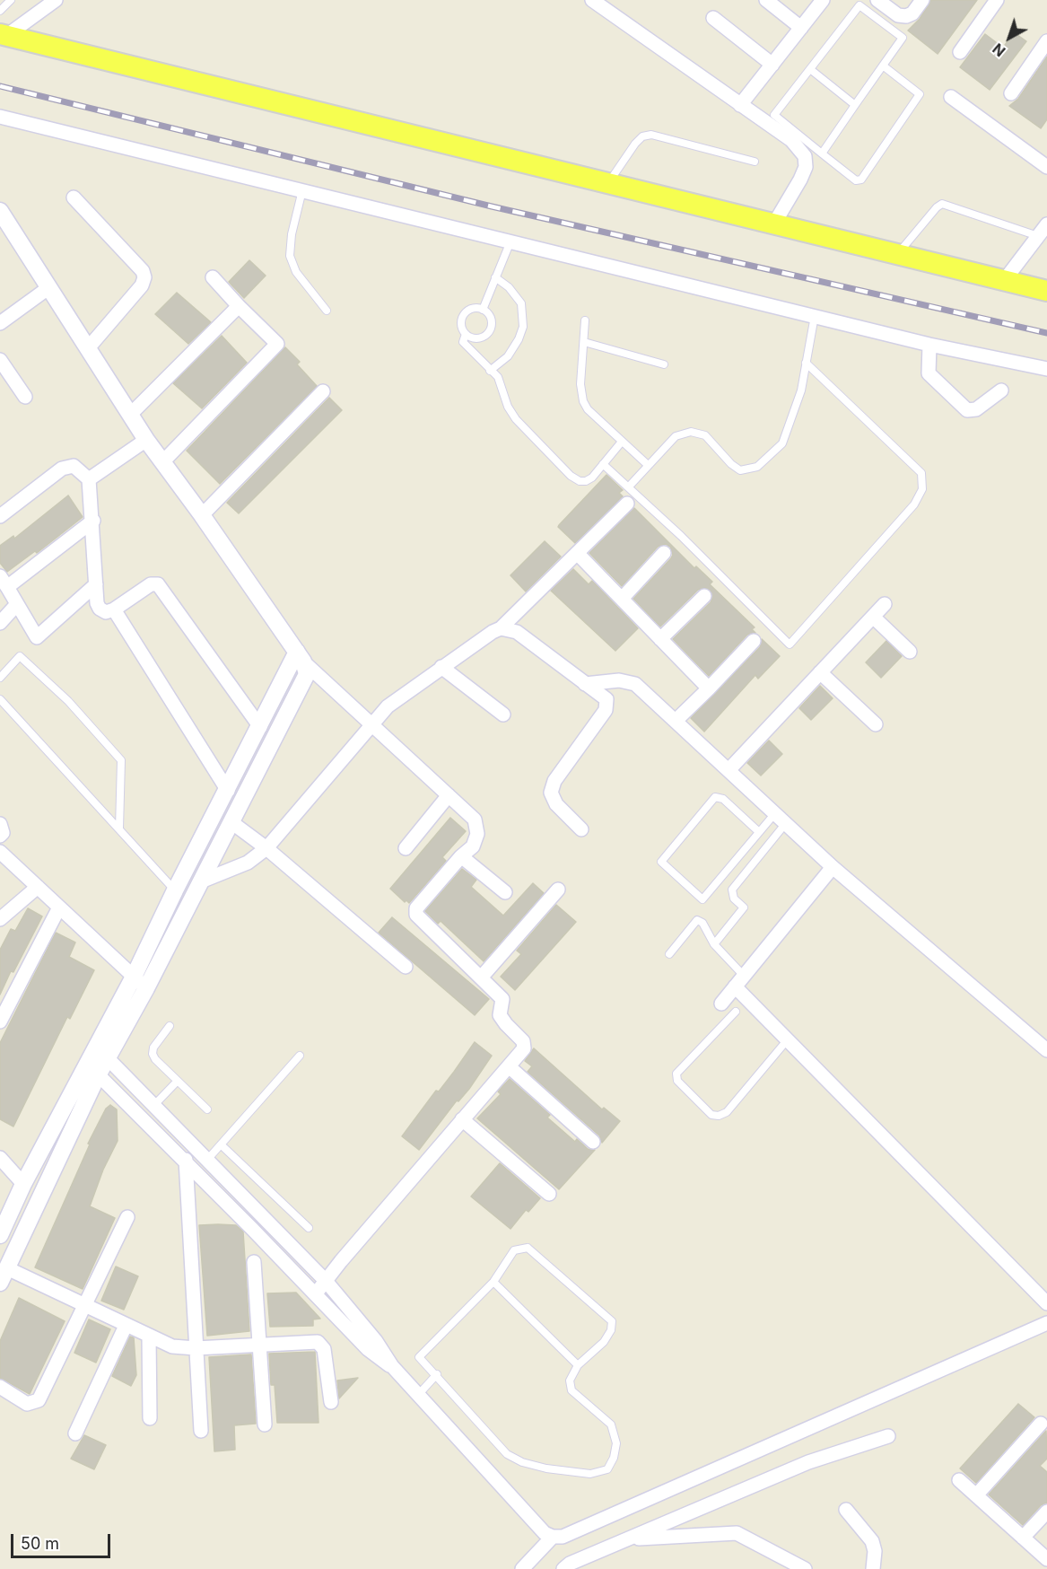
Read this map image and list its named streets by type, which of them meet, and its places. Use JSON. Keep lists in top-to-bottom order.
{
  "scale_bar": "50 m",
  "north": "bottom left"
}
